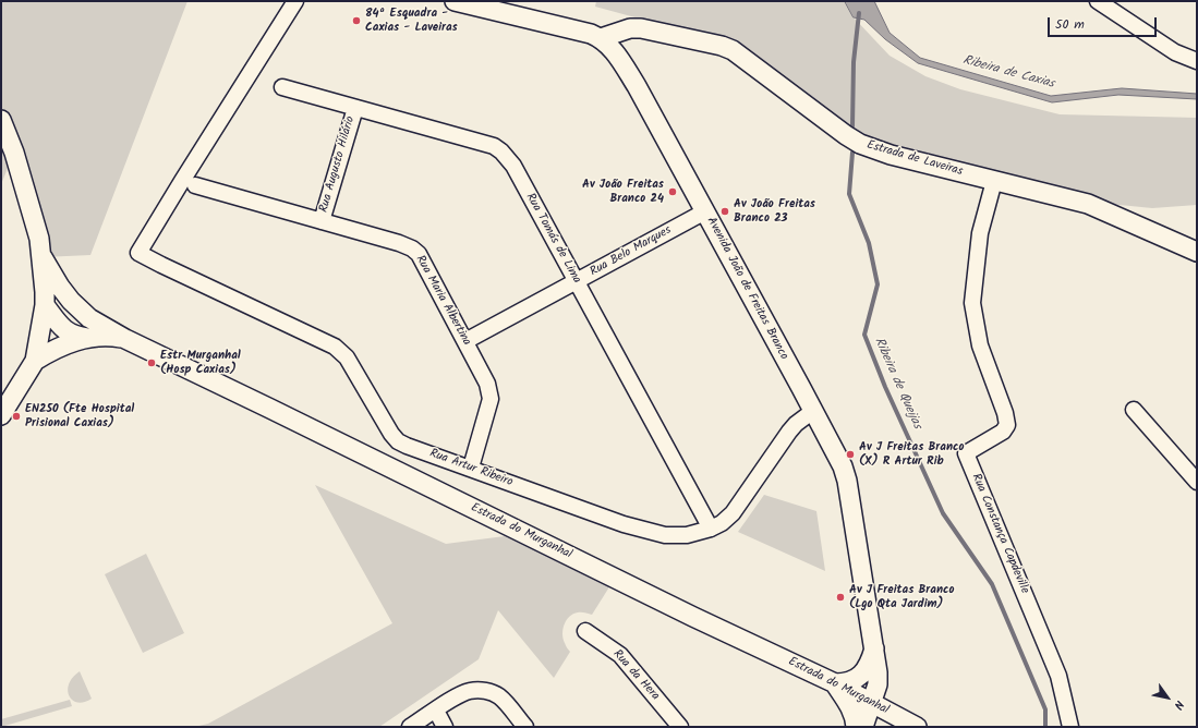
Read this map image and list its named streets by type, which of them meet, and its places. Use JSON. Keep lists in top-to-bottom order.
{
  "streets": {
    "street": [
      "Estrada de Laveiras",
      "Rua Augusto Hilário",
      "Rua Tomás de Lima",
      "Rua Belo Marques",
      "Avenida João de Freitas Branco",
      "Rua Maria Albertina",
      "Rua Artur Ribeiro",
      "Estrada do Murganhal",
      "Rua Constança Capdeville",
      "Rua da Hera"
    ]
  },
  "crossings": [
    ["Estrada de Laveiras", "Avenida João de Freitas Branco"],
    ["Estrada de Laveiras", "Rua Constança Capdeville"],
    ["Rua Augusto Hilário", "Rua Tomás de Lima"],
    ["Rua Augusto Hilário", "Rua Maria Albertina"],
    ["Rua Tomás de Lima", "Rua Belo Marques"],
    ["Rua Tomás de Lima", "Rua Artur Ribeiro"],
    ["Rua Belo Marques", "Avenida João de Freitas Branco"],
    ["Rua Belo Marques", "Rua Maria Albertina"],
    ["Avenida João de Freitas Branco", "Rua Artur Ribeiro"],
    ["Avenida João de Freitas Branco", "Estrada do Murganhal"],
    ["Rua Maria Albertina", "Rua Artur Ribeiro"]
  ],
  "water": ["Ribeira de Caxias", "Ribeira de Queijas"],
  "places": [
    "84ª Esquadra - Caxias - Laveiras",
    "Av João Freitas Branco 24",
    "Av João Freitas Branco 23",
    "Estr Murganhal (Hosp Caxias)",
    "EN250 (Fte Hospital Prisional Caxias)",
    "Av J Freitas Branco (X) R Artur Rib",
    "Av J Freitas Branco (Lgo Qta Jardim)"
  ],
  "scale_bar": "50 m",
  "north": "bottom right"
}
